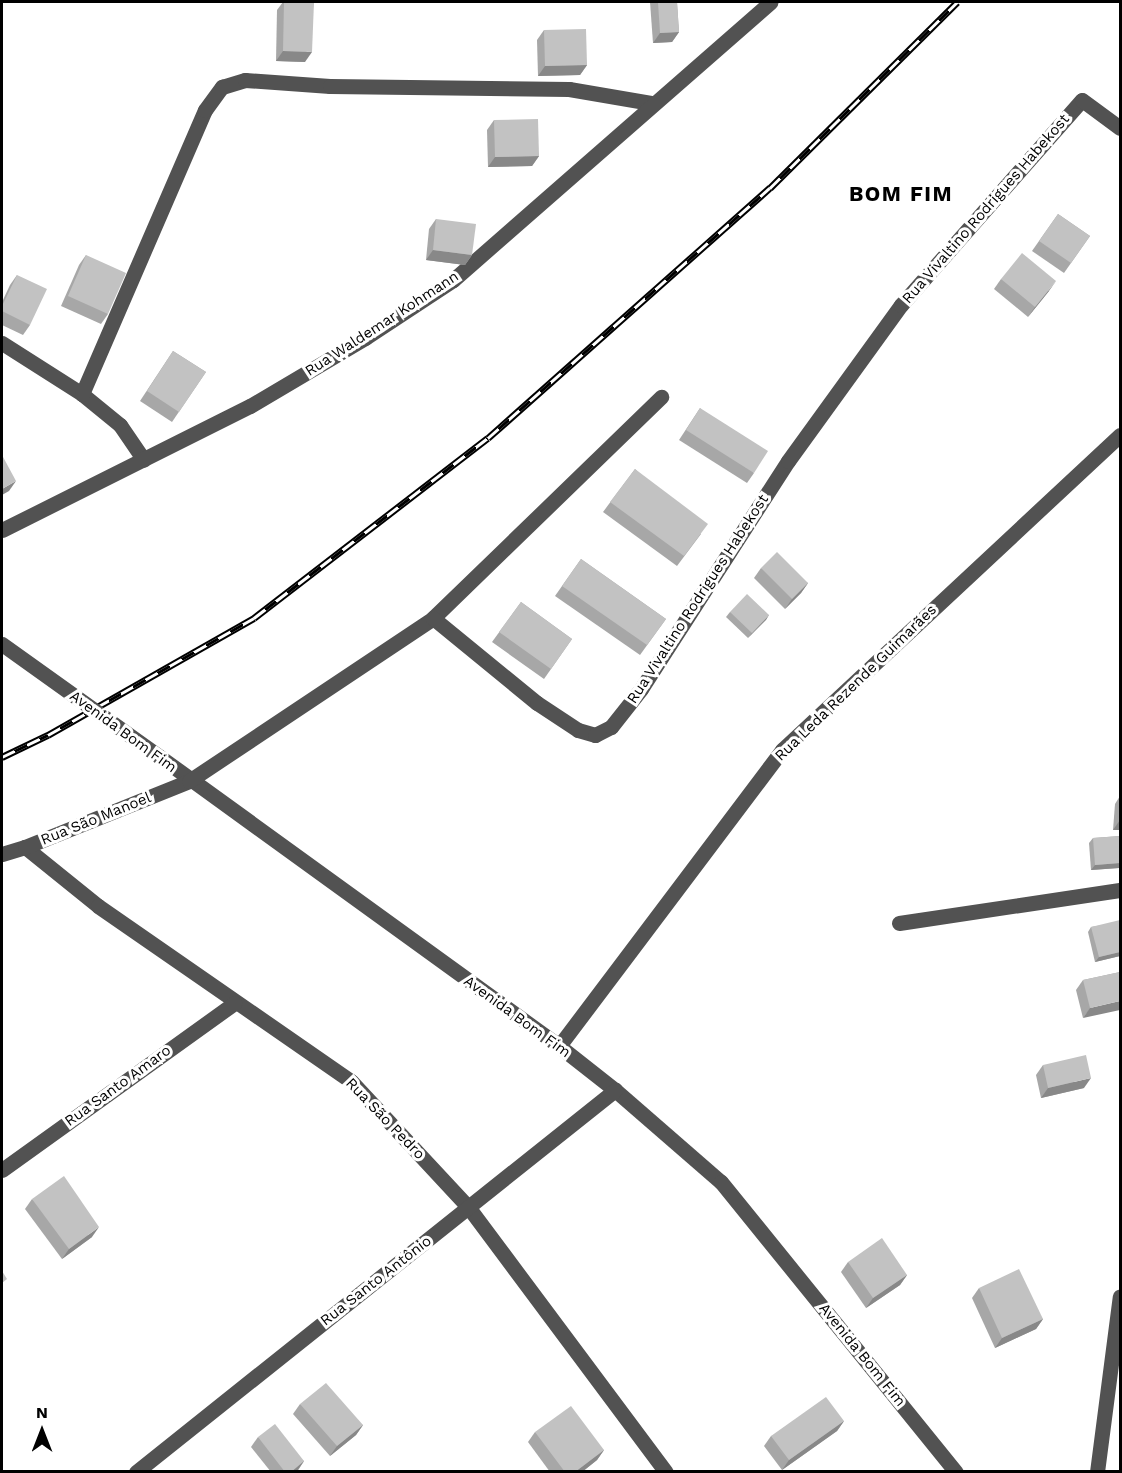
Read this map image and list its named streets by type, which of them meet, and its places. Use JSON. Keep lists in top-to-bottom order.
{
  "streets": {
    "street": [
      "Rua Vivaltino Rodrigues Habekost",
      "Rua Waldemar Kohmann",
      "Rua Leda Rezende Guimarães",
      "Avenida Bom Fim",
      "Rua São Manoel",
      "Rua Santo Amaro",
      "Rua São Pedro",
      "Rua Santo Antônio"
    ]
  },
  "crossings": [
    ["Rua Leda Rezende Guimarães", "Avenida Bom Fim"],
    ["Avenida Bom Fim", "Rua São Manoel"],
    ["Avenida Bom Fim", "Rua Santo Antônio"],
    ["Rua São Manoel", "Rua São Pedro"],
    ["Rua Santo Amaro", "Rua São Pedro"],
    ["Rua São Pedro", "Rua Santo Antônio"]
  ],
  "districts": ["BOM FIM"],
  "north": "top"
}
